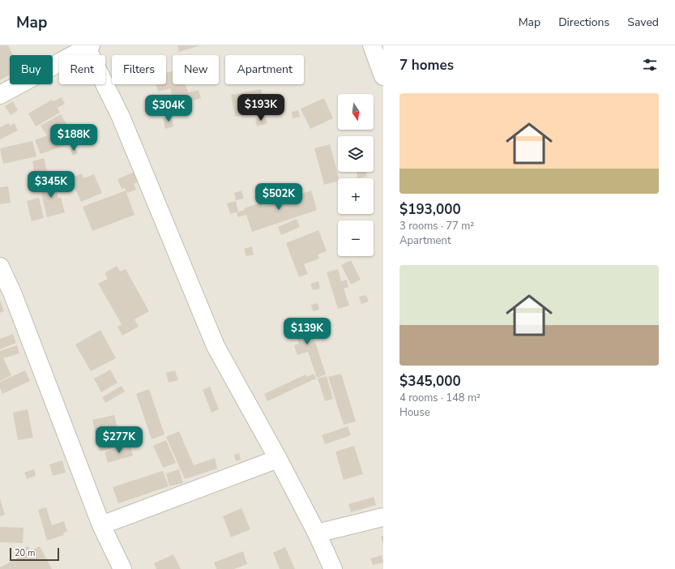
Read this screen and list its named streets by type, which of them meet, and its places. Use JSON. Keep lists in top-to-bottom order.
{
  "scale_bar": "20 m",
  "north": "bottom",
  "page": {
    "header": "Map",
    "nav": ["Map", "Directions", "Saved"],
    "heading": "7 homes",
    "chip": [
      "Buy",
      "Rent",
      "Filters",
      "New",
      "Apartment"
    ],
    "list": [
      {
        "name": "$193,000",
        "note": "3 rooms · 77 m² · Apartment"
      },
      {
        "name": "$345,000",
        "note": "4 rooms · 148 m² · House"
      }
    ],
    "map_buttons": ["+", "−"],
    "price": [
      "$193K",
      "$304K",
      "$188K",
      "$345K",
      "$502K",
      "$139K",
      "$277K"
    ],
    "scale": "20 m"
  }
}
